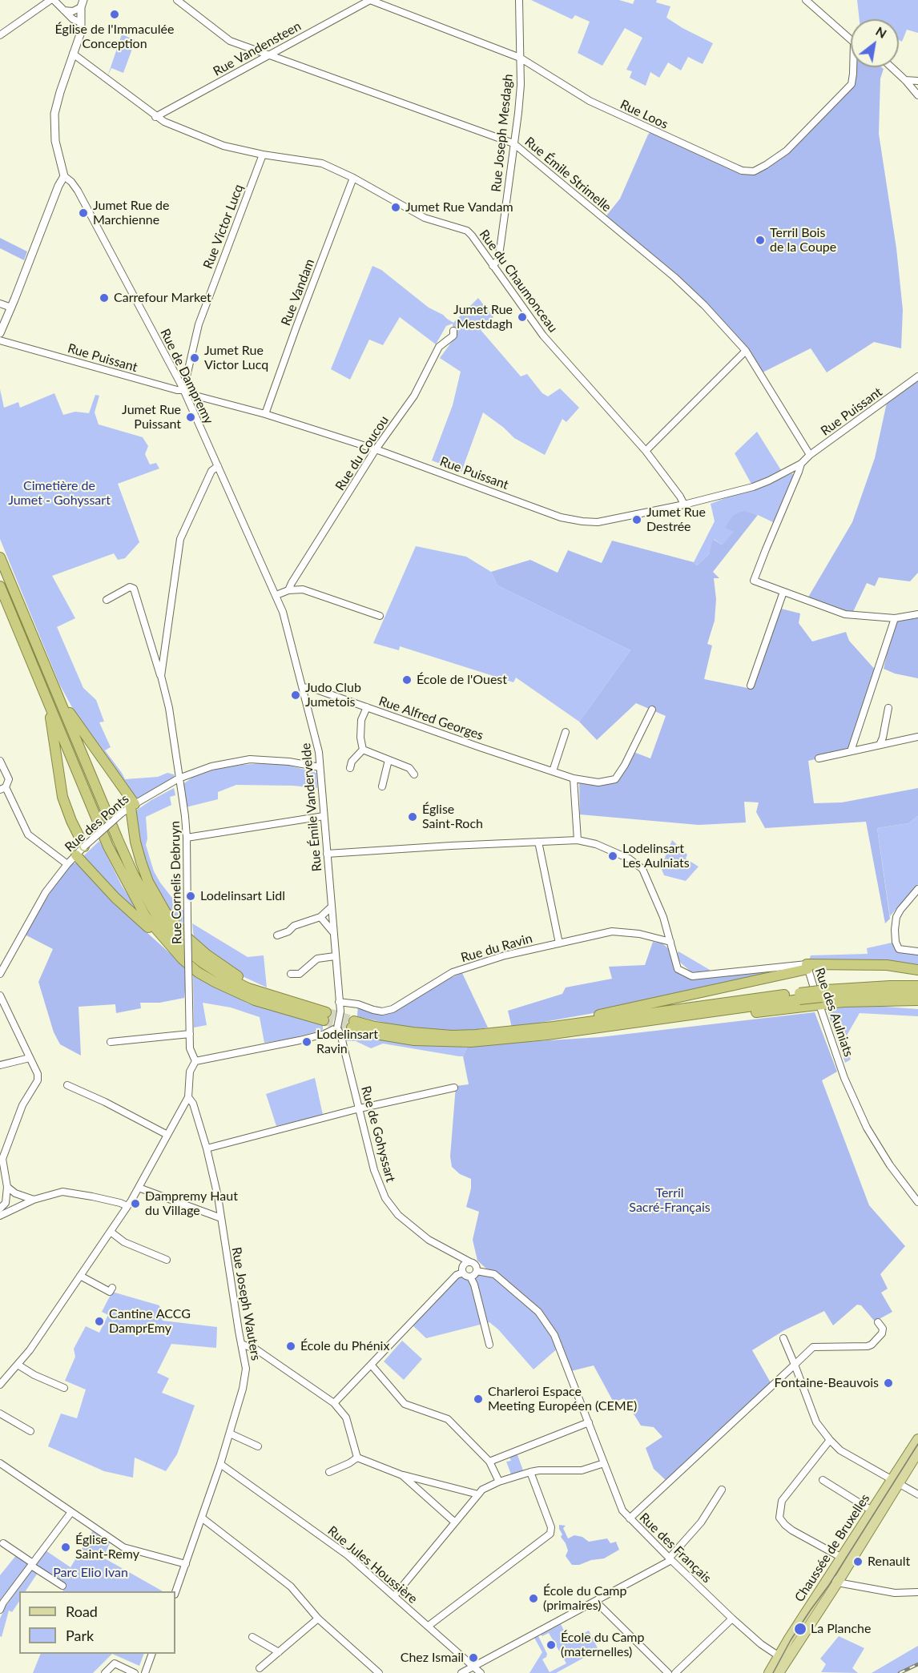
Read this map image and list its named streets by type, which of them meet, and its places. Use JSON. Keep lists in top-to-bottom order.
{
  "streets": {
    "main road": ["Chaussée de Bruxelles"],
    "street": [
      "Rue Vandensteen",
      "Rue Loos",
      "Rue Joseph Mesdagh",
      "Rue Émile Strimelle",
      "Rue Victor Lucq",
      "Rue du Chaumonceau",
      "Rue Vandam",
      "Rue Puissant",
      "Rue de Dampremy",
      "Rue du Coucou",
      "Rue Alfred Georges",
      "Rue Émile Vandervelde",
      "Rue des Ponts",
      "Rue Cornelis Debruyn",
      "Rue du Ravin",
      "Rue des Aulniats",
      "Rue de Gohyssart",
      "Rue Joseph Wauters",
      "Rue des Français",
      "Rue Jules Houssière"
    ]
  },
  "crossings": [
    ["Rue Vandensteen", "Rue Loos"],
    ["Rue Vandensteen", "Rue Émile Strimelle"],
    ["Rue Vandensteen", "Rue du Chaumonceau"],
    ["Rue Loos", "Rue Joseph Mesdagh"],
    ["Rue Joseph Mesdagh", "Rue Émile Strimelle"],
    ["Rue Joseph Mesdagh", "Rue du Chaumonceau"],
    ["Rue Émile Strimelle", "Rue Puissant"],
    ["Rue Victor Lucq", "Rue du Chaumonceau"],
    ["Rue Victor Lucq", "Rue Puissant"],
    ["Rue Victor Lucq", "Rue de Dampremy"],
    ["Rue du Chaumonceau", "Rue Vandam"],
    ["Rue du Chaumonceau", "Rue Puissant"],
    ["Rue Vandam", "Rue Puissant"],
    ["Rue Puissant", "Rue de Dampremy"],
    ["Rue Puissant", "Rue du Coucou"],
    ["Rue de Dampremy", "Rue Émile Vandervelde"],
    ["Rue de Dampremy", "Rue Cornelis Debruyn"],
    ["Rue Alfred Georges", "Rue Émile Vandervelde"],
    ["Rue Émile Vandervelde", "Rue des Ponts"],
    ["Rue Émile Vandervelde", "Rue du Ravin"],
    ["Rue Émile Vandervelde", "Rue de Gohyssart"],
    ["Rue des Ponts", "Rue Cornelis Debruyn"],
    ["Rue du Ravin", "Rue des Aulniats"],
    ["Rue Joseph Wauters", "Rue Jules Houssière"],
    ["Rue des Français", "Chaussée de Bruxelles"]
  ],
  "parks": ["Cimetière de Jumet - Gohyssart", "Terril Sacré-Français", "Parc Elio Ivan"],
  "places": [
    "Église de l'Immaculée Conception",
    "Jumet Rue Vandam",
    "Jumet Rue de Marchienne",
    "Terril Bois de la Coupe",
    "Carrefour Market",
    "Jumet Rue Mestdagh",
    "Jumet Rue Victor Lucq",
    "Jumet Rue Puissant",
    "Jumet Rue Destrée",
    "École de l'Ouest",
    "Judo Club Jumetois",
    "Église Saint-Roch",
    "Lodelinsart Les Aulniats",
    "Lodelinsart Lidl",
    "Lodelinsart Ravin",
    "Dampremy Haut du Village",
    "Cantine ACCG DamprEmy",
    "École du Phénix",
    "Fontaine-Beauvois",
    "Charleroi Espace Meeting Européen (CEME)",
    "Église Saint-Remy",
    "Renault",
    "École du Camp (primaires)",
    "La Planche",
    "École du Camp (maternelles)",
    "Chez Ismail"
  ],
  "legend": ["Road", "Park"],
  "north": "top right"
}
